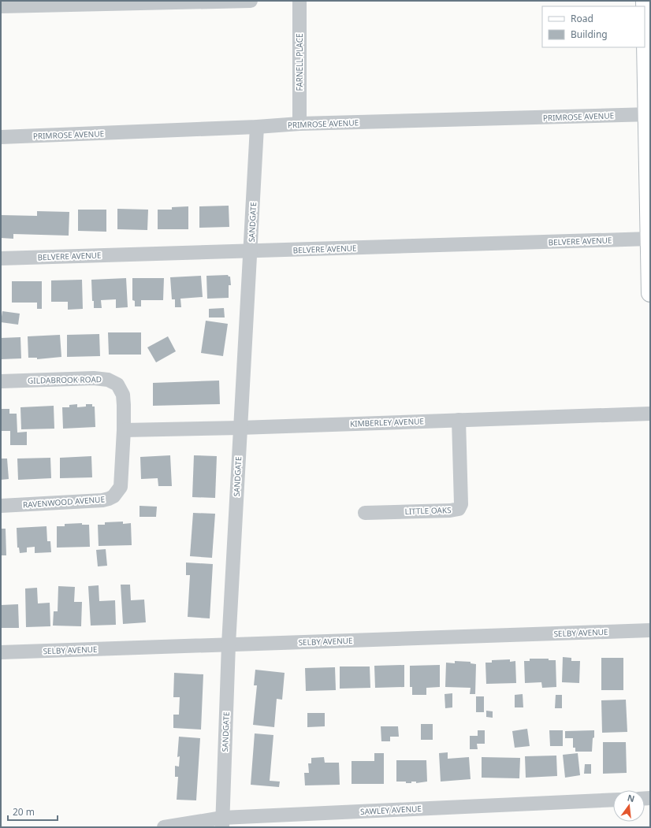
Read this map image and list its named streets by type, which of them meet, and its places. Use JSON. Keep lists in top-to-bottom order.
{
  "streets": {
    "street": [
      "FARNELL PLACE",
      "PRIMROSE AVENUE",
      "SANDGATE",
      "BELVERE AVENUE",
      "GILDABROOK ROAD",
      "KIMBERLEY AVENUE",
      "RAVENWOOD AVENUE",
      "LITTLE OAKS",
      "SELBY AVENUE",
      "SAWLEY AVENUE"
    ]
  },
  "crossings": [
    ["FARNELL PLACE", "PRIMROSE AVENUE"],
    ["PRIMROSE AVENUE", "SANDGATE"],
    ["SANDGATE", "BELVERE AVENUE"],
    ["SANDGATE", "KIMBERLEY AVENUE"],
    ["SANDGATE", "SELBY AVENUE"],
    ["SANDGATE", "SAWLEY AVENUE"],
    ["GILDABROOK ROAD", "KIMBERLEY AVENUE"],
    ["GILDABROOK ROAD", "RAVENWOOD AVENUE"],
    ["KIMBERLEY AVENUE", "RAVENWOOD AVENUE"],
    ["KIMBERLEY AVENUE", "LITTLE OAKS"]
  ],
  "legend": ["Road", "Building"],
  "scale_bar": "20 m",
  "north": "top"
}
